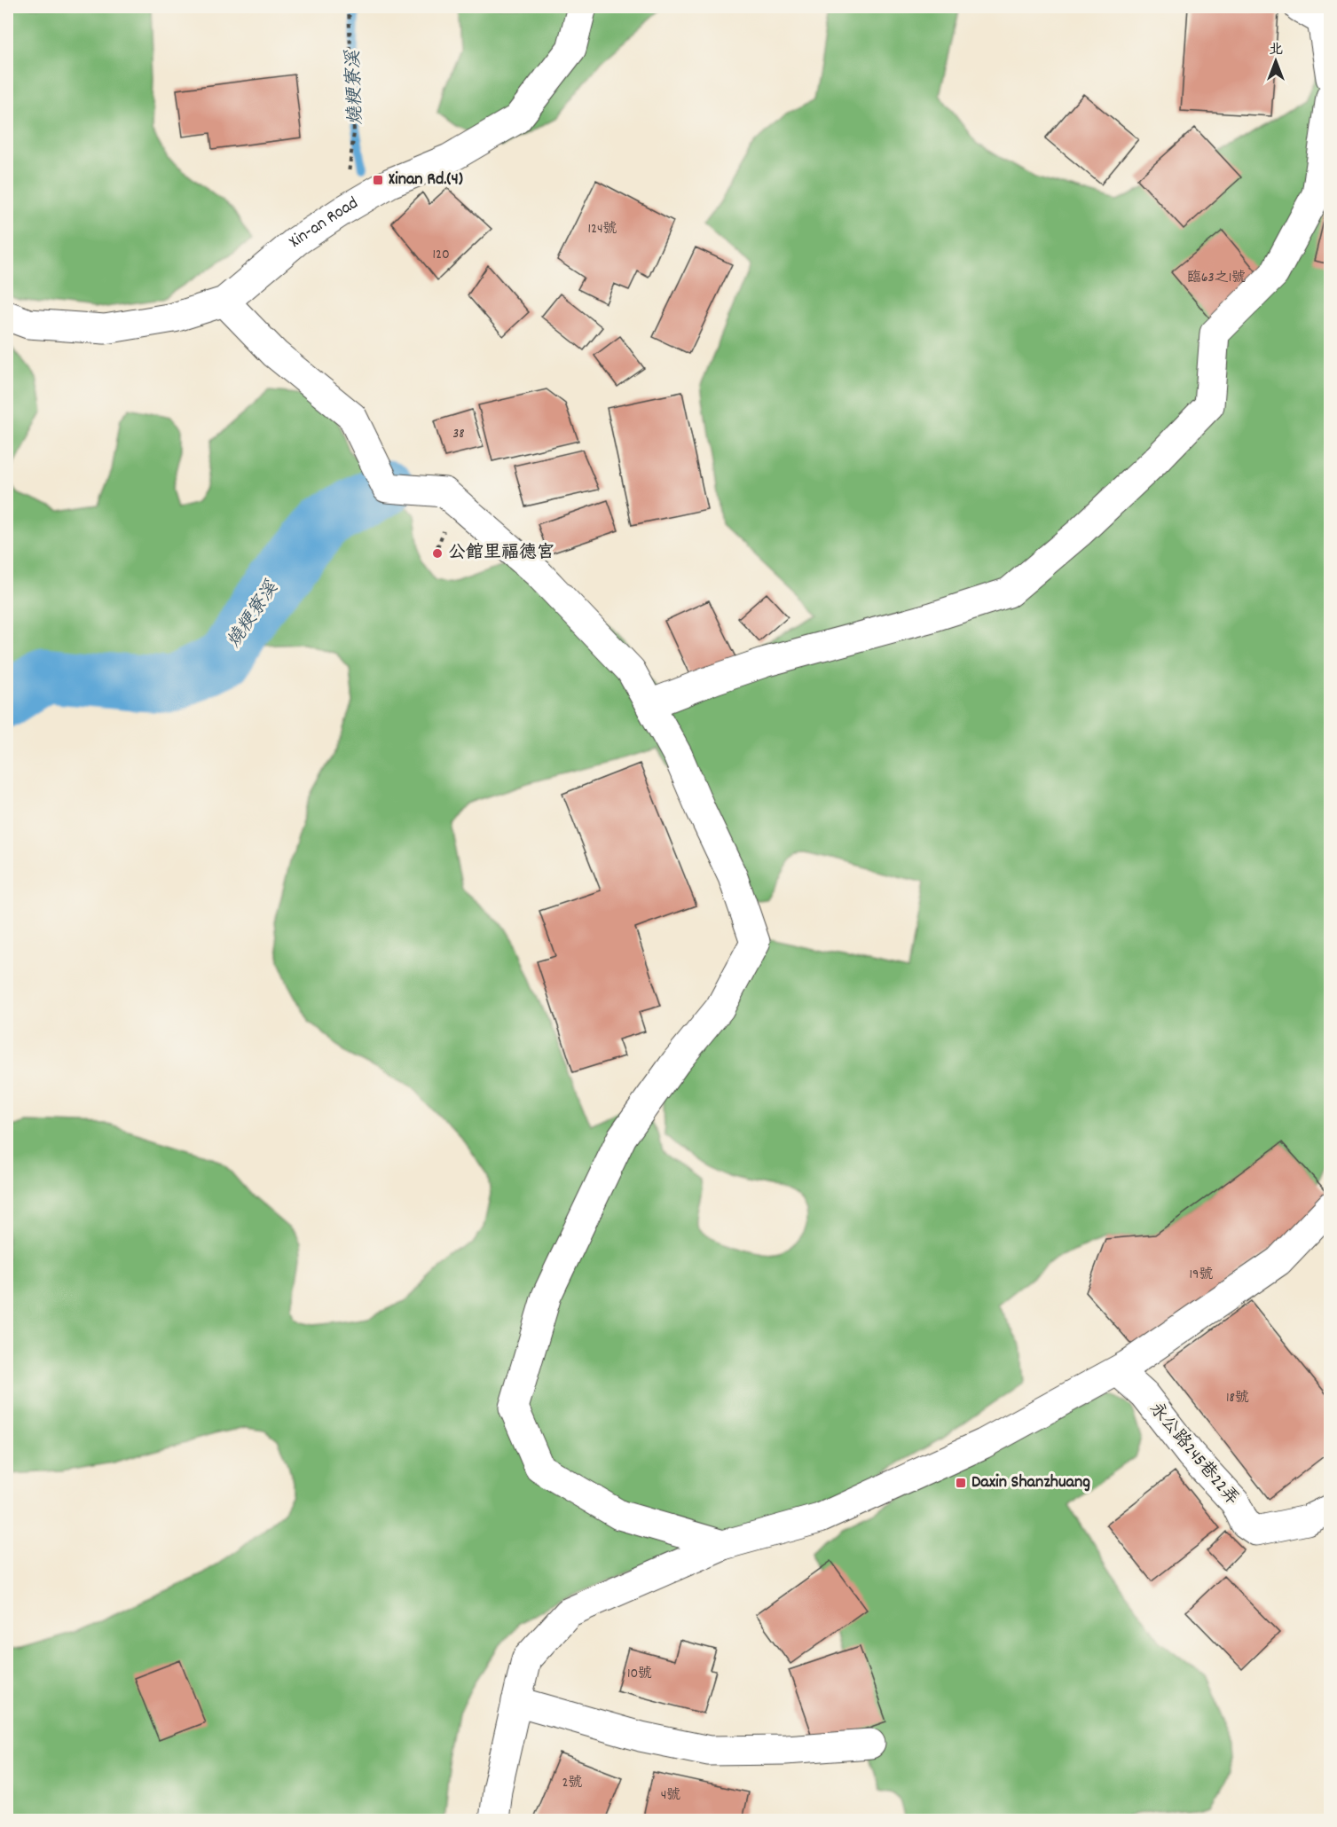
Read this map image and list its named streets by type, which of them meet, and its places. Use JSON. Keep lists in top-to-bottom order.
{
  "streets": {
    "street": ["Xin-an Road", "永公路245巷22弄"]
  },
  "water": ["燒粳寮溪"],
  "places": {
    "transit": ["Xinan Rd.(4)", "Daxin Shanzhuang"],
    "other": ["公館里福德宮"]
  },
  "house_numbers": [
    "124號",
    "120",
    "臨63之1號",
    "38",
    "19號",
    "18號",
    "10號",
    "2號",
    "4號"
  ],
  "north": "top"
}
